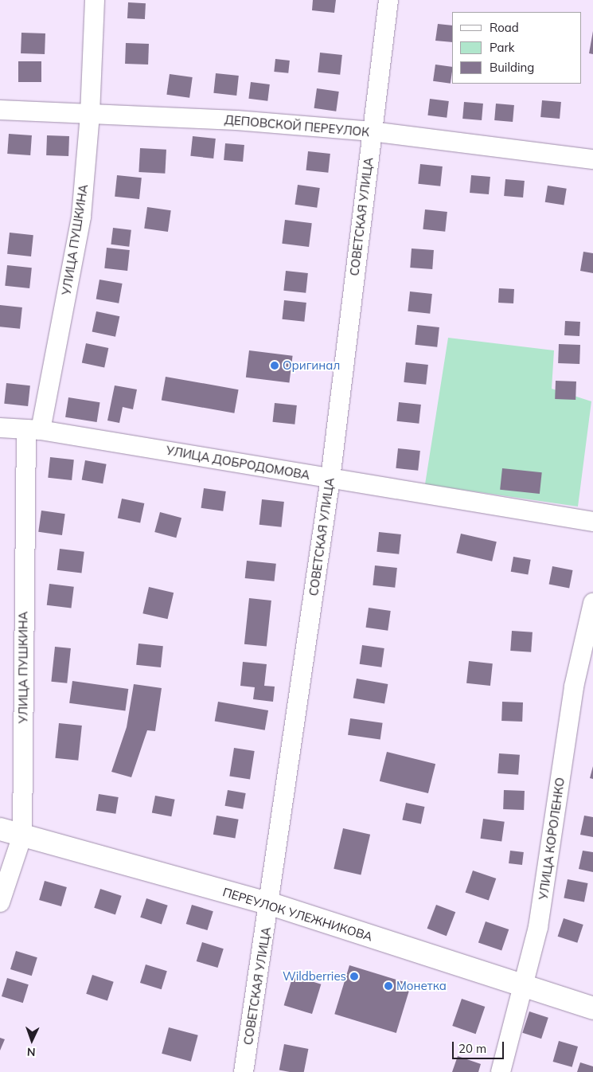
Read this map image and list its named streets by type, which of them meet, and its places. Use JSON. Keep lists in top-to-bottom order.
{
  "streets": {
    "main road": ["ПЕРЕУЛОК УЛЕЖНИКОВА"],
    "street": [
      "ДЕПОВСКОЙ ПЕРЕУЛОК",
      "СОВЕТСКАЯ УЛИЦА",
      "УЛИЦА ПУШКИНА",
      "УЛИЦА ДОБРОДОМОВА",
      "УЛИЦА КОРОЛЕНКО"
    ]
  },
  "crossings": [
    ["ДЕПОВСКОЙ ПЕРЕУЛОК", "СОВЕТСКАЯ УЛИЦА"],
    ["ДЕПОВСКОЙ ПЕРЕУЛОК", "УЛИЦА ПУШКИНА"],
    ["СОВЕТСКАЯ УЛИЦА", "УЛИЦА ДОБРОДОМОВА"],
    ["СОВЕТСКАЯ УЛИЦА", "ПЕРЕУЛОК УЛЕЖНИКОВА"],
    ["УЛИЦА ПУШКИНА", "УЛИЦА ДОБРОДОМОВА"],
    ["УЛИЦА ПУШКИНА", "ПЕРЕУЛОК УЛЕЖНИКОВА"],
    ["УЛИЦА КОРОЛЕНКО", "ПЕРЕУЛОК УЛЕЖНИКОВА"]
  ],
  "places": ["Оригинал", "Wildberries", "Монетка"],
  "legend": ["Road", "Park", "Building"],
  "scale_bar": "20 m",
  "north": "bottom"
}
